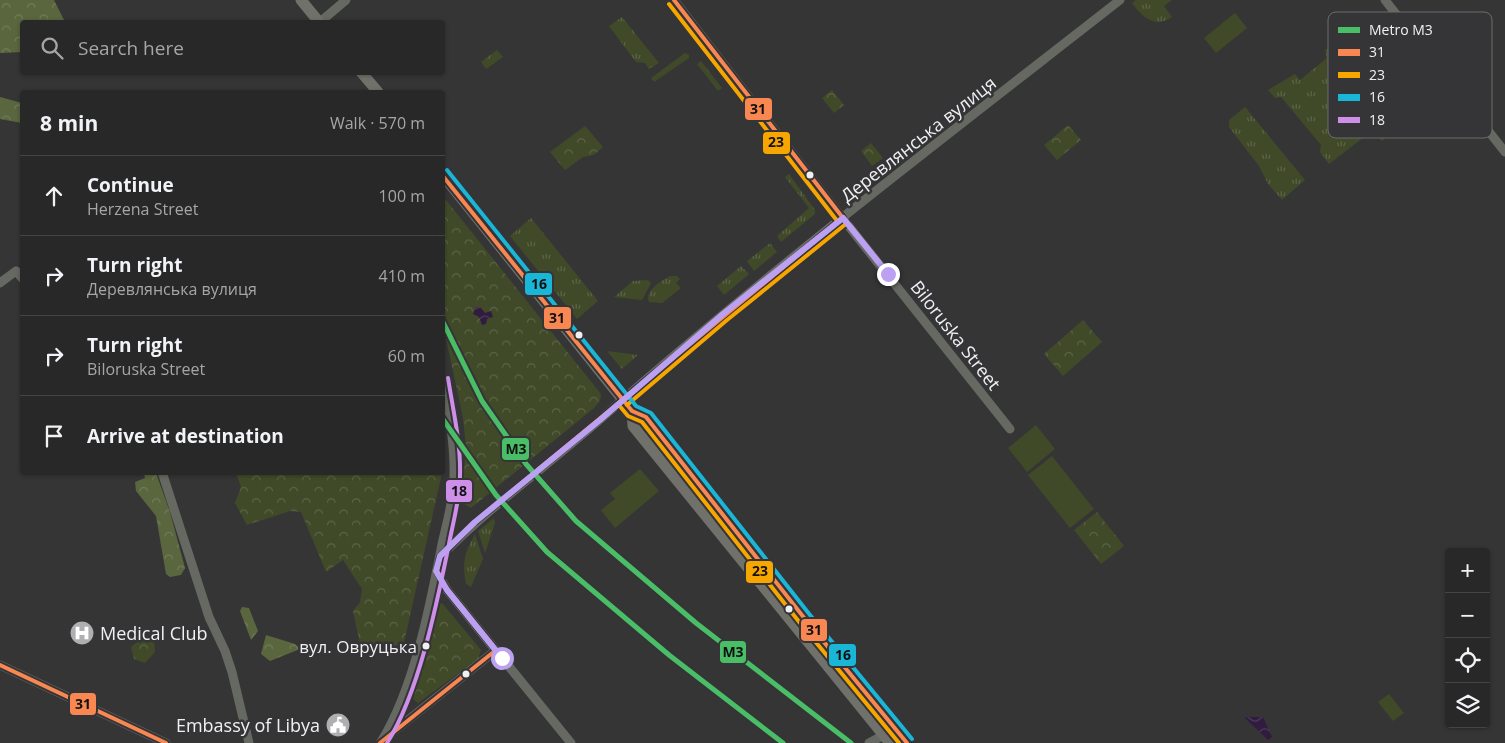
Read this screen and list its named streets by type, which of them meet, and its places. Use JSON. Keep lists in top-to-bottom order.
{
  "streets": {
    "street": ["Деревлянська вулиця", "Biloruska Street"]
  },
  "crossings": [
    ["Деревлянська вулиця", "Biloruska Street"]
  ],
  "places": {
    "hospital": ["Medical Club"],
    "other": ["вул. Овруцька"],
    "public building": ["Embassy of Libya"]
  },
  "lines": [
    "transit line 31",
    "transit line 23",
    "transit line 16",
    "metro line M3",
    "transit line 18"
  ],
  "legend": [
    "Metro M3",
    "31",
    "23",
    "16",
    "18"
  ],
  "page": {
    "search": "Search here",
    "heading": ["8 min", "Walk · 570 m"],
    "list": [
      ["Continue", "Herzena Street", "100 m"],
      ["Turn right", "Деревлянська вулиця", "410 m"],
      ["Turn right", "Biloruska Street", "60 m"],
      "Arrive at destination"
    ],
    "map_buttons": ["+", "−"]
  }
}
